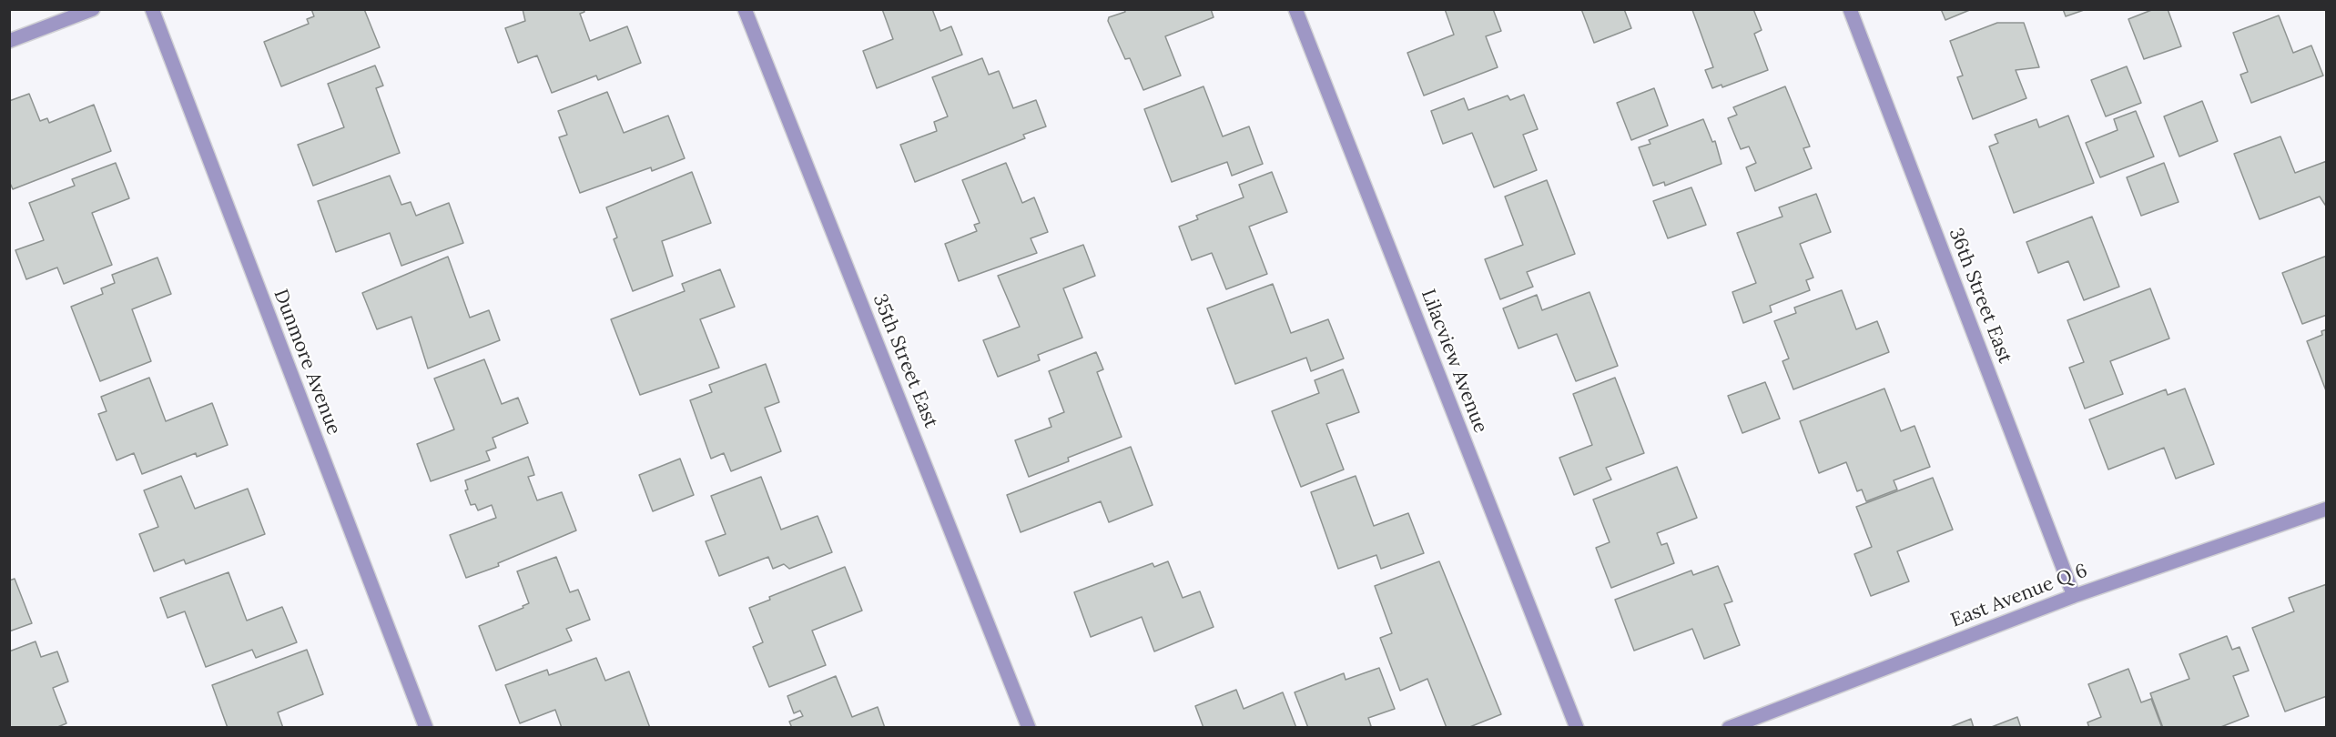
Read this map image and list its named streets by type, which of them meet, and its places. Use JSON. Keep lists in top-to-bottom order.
{
  "streets": {
    "street": [
      "36th Street East",
      "35th Street East",
      "Lilacview Avenue",
      "Dunmore Avenue",
      "East Avenue Q 6"
    ]
  },
  "crossings": [
    ["36th Street East", "East Avenue Q 6"]
  ]
}
